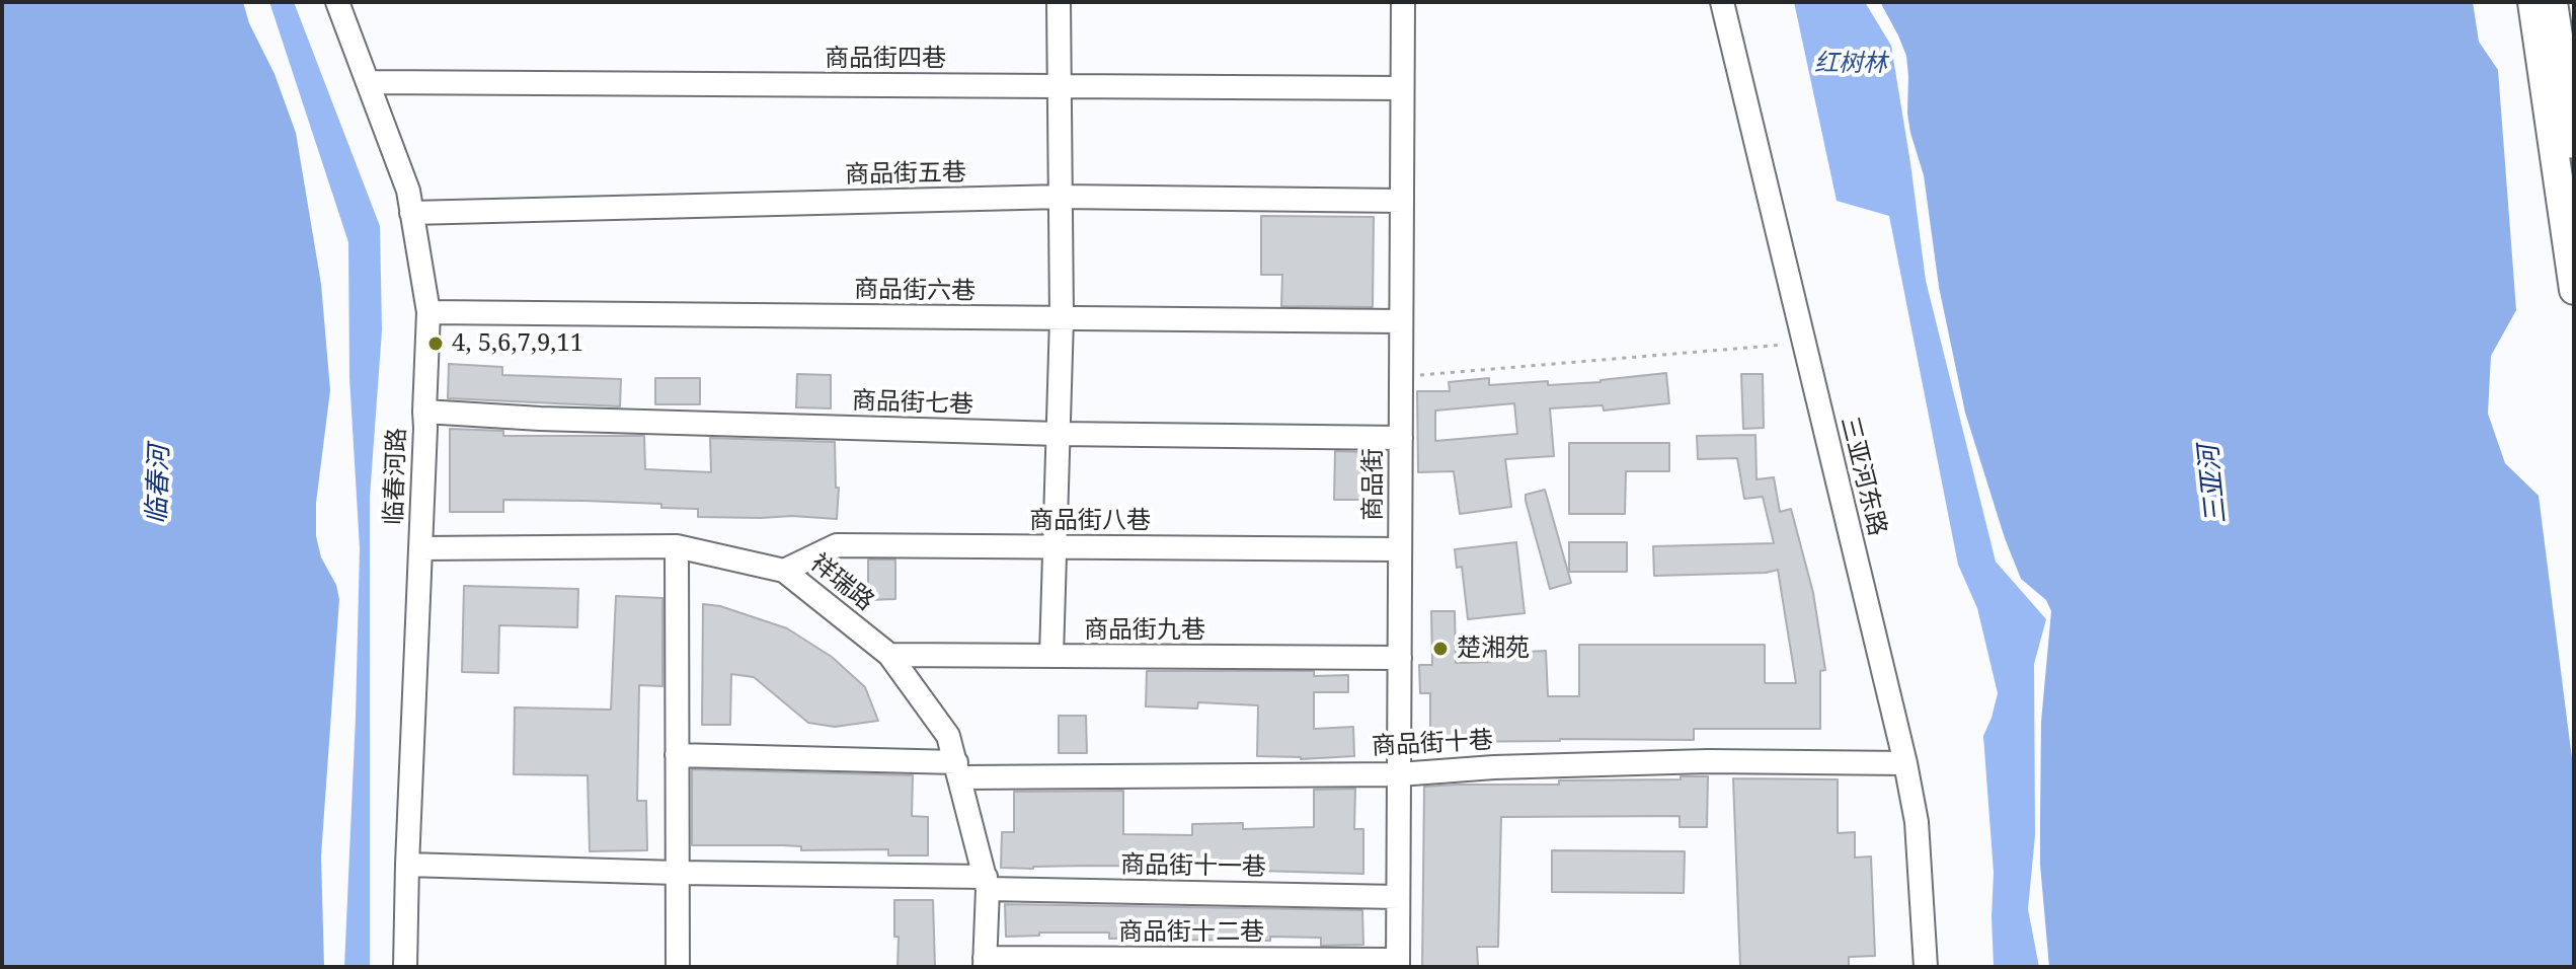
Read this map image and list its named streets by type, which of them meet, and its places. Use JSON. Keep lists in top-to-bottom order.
{
  "streets": {
    "street": [
      "商品街四巷",
      "商品街五巷",
      "商品街六巷",
      "商品街七巷",
      "临春河路",
      "三亚河东路",
      "商品街",
      "商品街八巷",
      "祥瑞路",
      "商品街九巷",
      "商品街十巷",
      "商品街十一巷",
      "商品街十二巷"
    ]
  },
  "crossings": [
    ["商品街四巷", "临春河路"],
    ["商品街四巷", "商品街"],
    ["商品街五巷", "临春河路"],
    ["商品街五巷", "商品街"],
    ["商品街六巷", "临春河路"],
    ["商品街六巷", "商品街"],
    ["商品街七巷", "临春河路"],
    ["商品街七巷", "商品街"],
    ["临春河路", "祥瑞路"],
    ["临春河路", "商品街十一巷"],
    ["三亚河东路", "商品街十巷"],
    ["商品街", "商品街八巷"],
    ["商品街", "商品街九巷"],
    ["商品街", "商品街十巷"],
    ["商品街", "商品街十一巷"],
    ["商品街", "商品街十二巷"],
    ["商品街八巷", "祥瑞路"],
    ["祥瑞路", "商品街九巷"],
    ["祥瑞路", "商品街十巷"],
    ["祥瑞路", "商品街十一巷"],
    ["祥瑞路", "商品街十二巷"]
  ],
  "water": ["临春河", "三亚河"],
  "parks": ["红树林"],
  "places": ["4, 5,6,7,9,11", "楚湘苑"]
}
